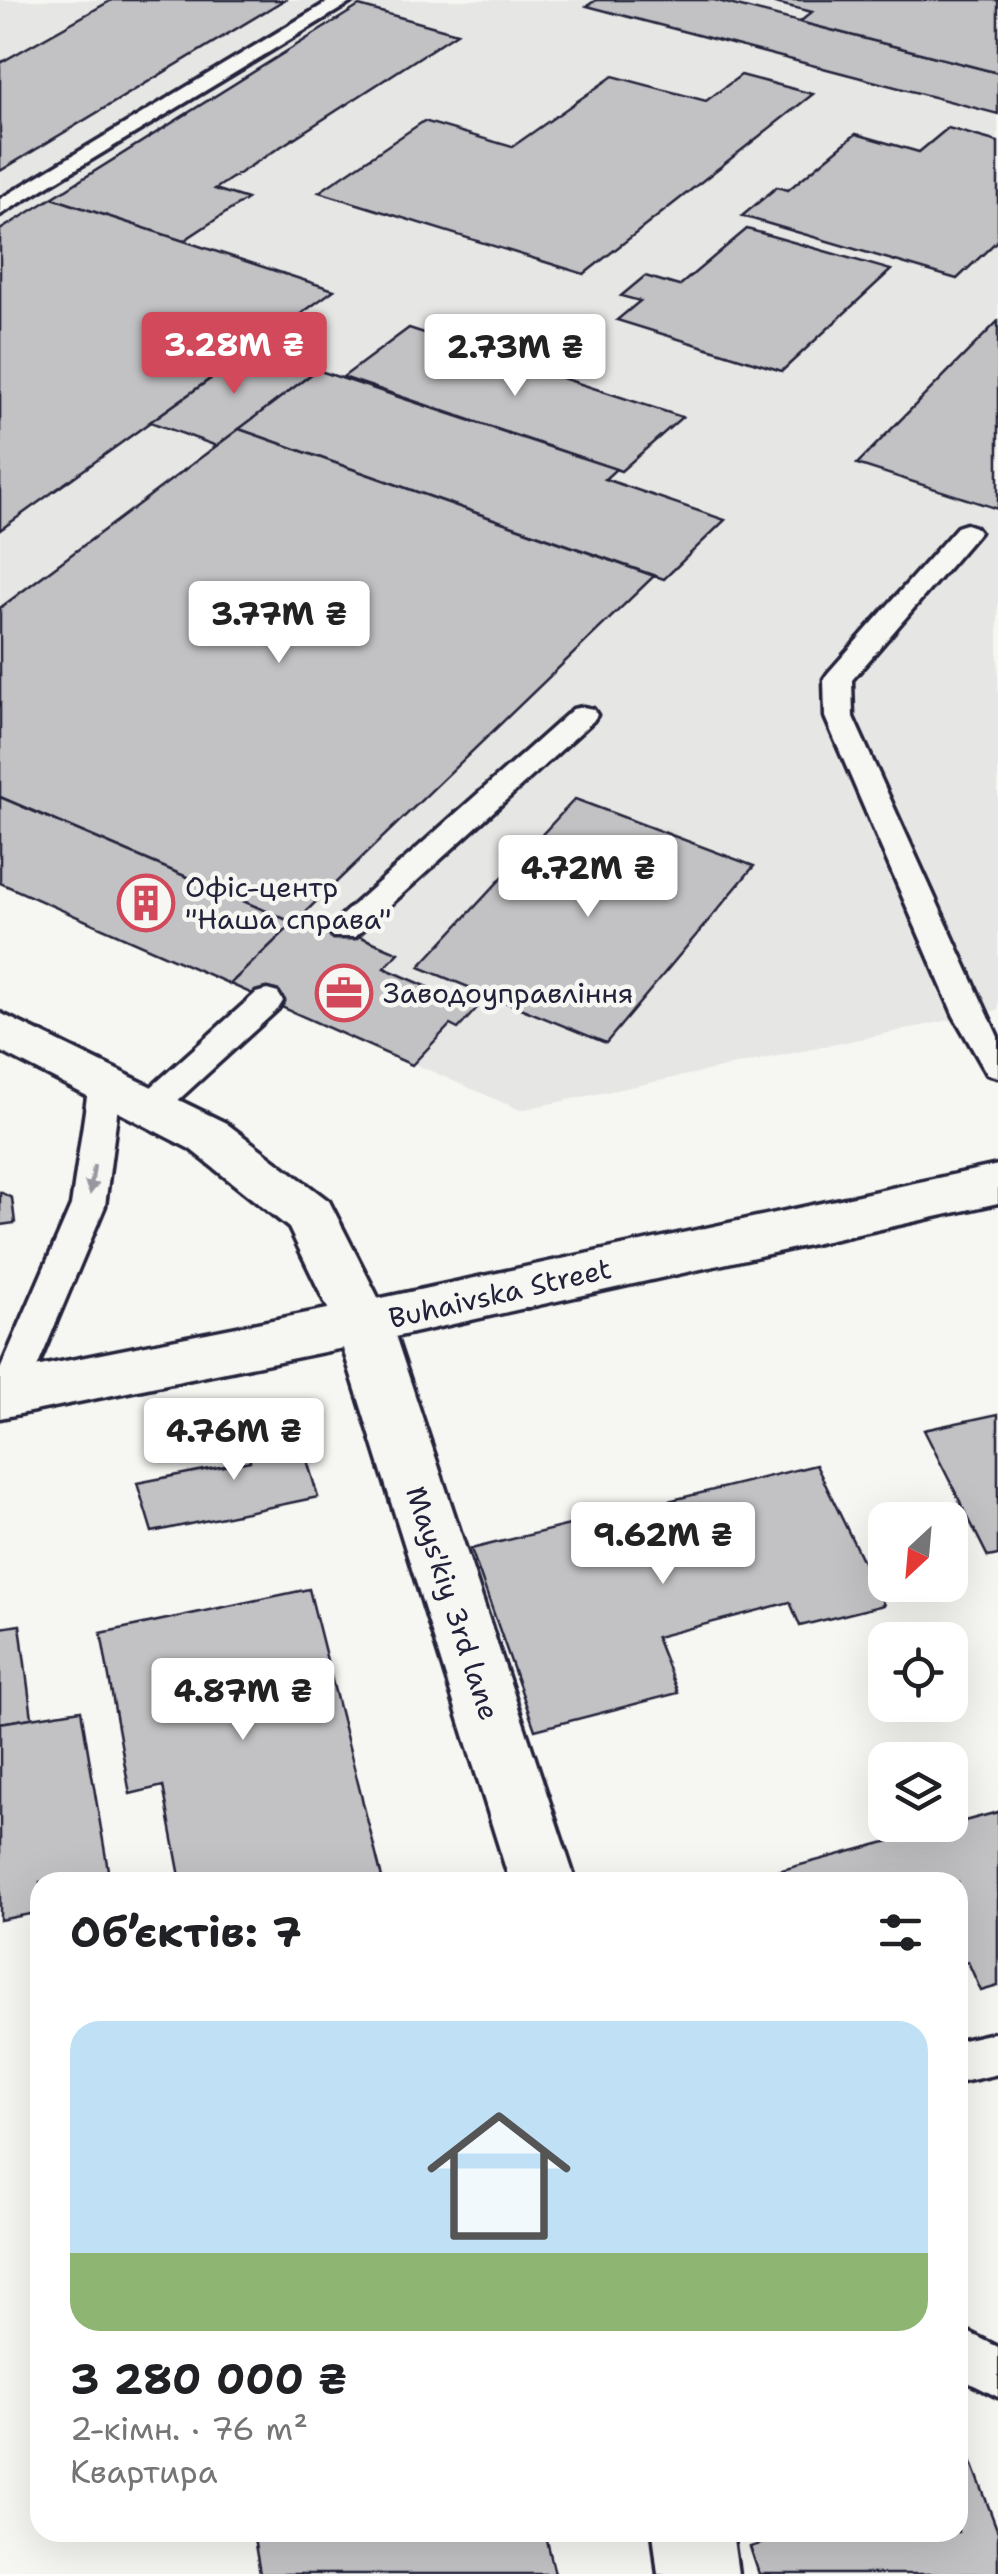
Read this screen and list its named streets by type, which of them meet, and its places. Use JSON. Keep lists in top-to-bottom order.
{
  "streets": {
    "street": ["Buhaivska Street", "Mays'kiy 3rd lane"]
  },
  "crossings": [
    ["Buhaivska Street", "Mays'kiy 3rd lane"]
  ],
  "places": {
    "building": ["Офіс-центр \"Наша справа\""],
    "office": ["Заводоуправління"]
  },
  "north": "bottom left",
  "page": {
    "price": [
      "3.28M ₴",
      "2.73M ₴",
      "3.77M ₴",
      "4.72M ₴",
      "4.76M ₴",
      "9.62M ₴",
      "4.87M ₴"
    ],
    "heading": "Об’єктів: 7",
    "list": [
      {
        "name": "3 280 000 ₴",
        "note": "2-кімн. · 76 m² · Квартира"
      }
    ]
  }
}
